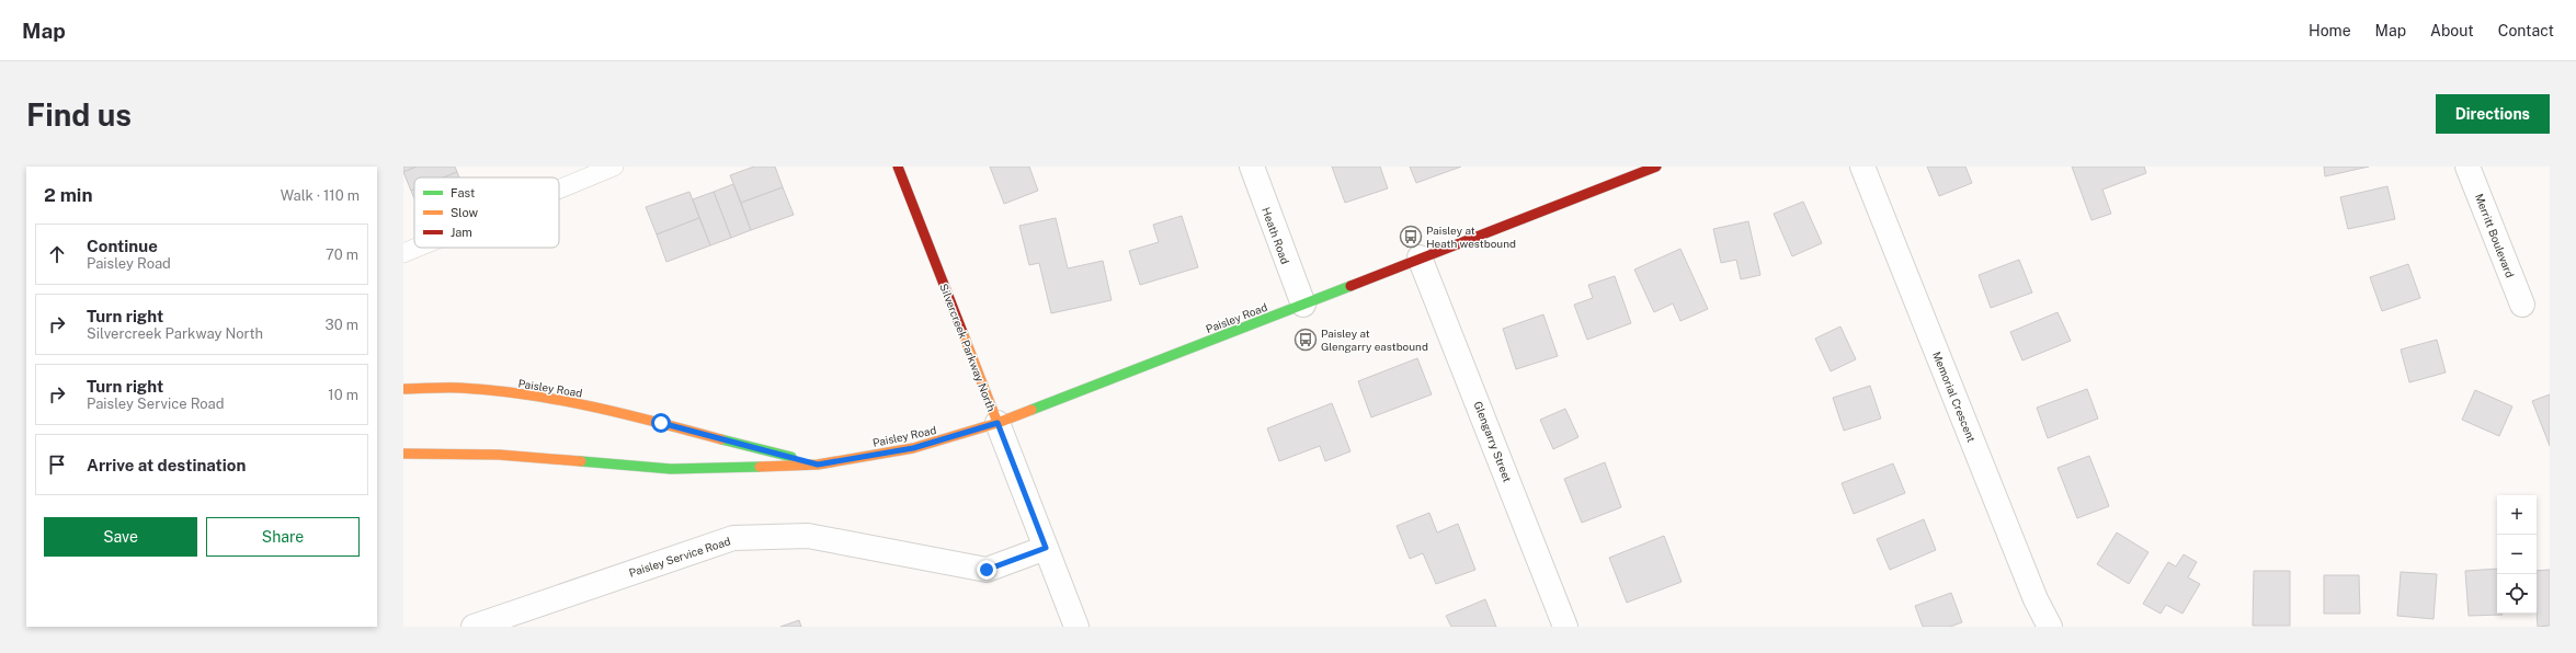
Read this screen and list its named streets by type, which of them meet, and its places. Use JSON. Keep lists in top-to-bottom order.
{
  "streets": {
    "main road": ["Paisley Road", "Silvercreek Parkway North"],
    "street": [
      "Heath Road",
      "Merritt Boulevard",
      "Memorial Crescent",
      "Glengarry Street",
      "Paisley Service Road"
    ]
  },
  "crossings": [
    ["Heath Road", "Paisley Road"],
    ["Paisley Road", "Silvercreek Parkway North"],
    ["Paisley Road", "Glengarry Street"],
    ["Silvercreek Parkway North", "Paisley Service Road"]
  ],
  "places": {
    "bus stop": ["Paisley at Heath westbound", "Paisley at Glengarry eastbound"]
  },
  "legend": ["Fast", "Slow", "Jam"],
  "page": {
    "header": "Map",
    "nav": [
      "Home",
      "Map",
      "About",
      "Contact"
    ],
    "buttons": [
      "Directions",
      ["Save", "Share"]
    ],
    "title": "Find us",
    "heading": ["2 min", "Walk · 110 m"],
    "list": [
      ["Continue", "Paisley Road", "70 m"],
      ["Turn right", "Silvercreek Parkway North", "30 m"],
      ["Turn right", "Paisley Service Road", "10 m"],
      "Arrive at destination"
    ],
    "map_buttons": ["+", "−"]
  }
}
